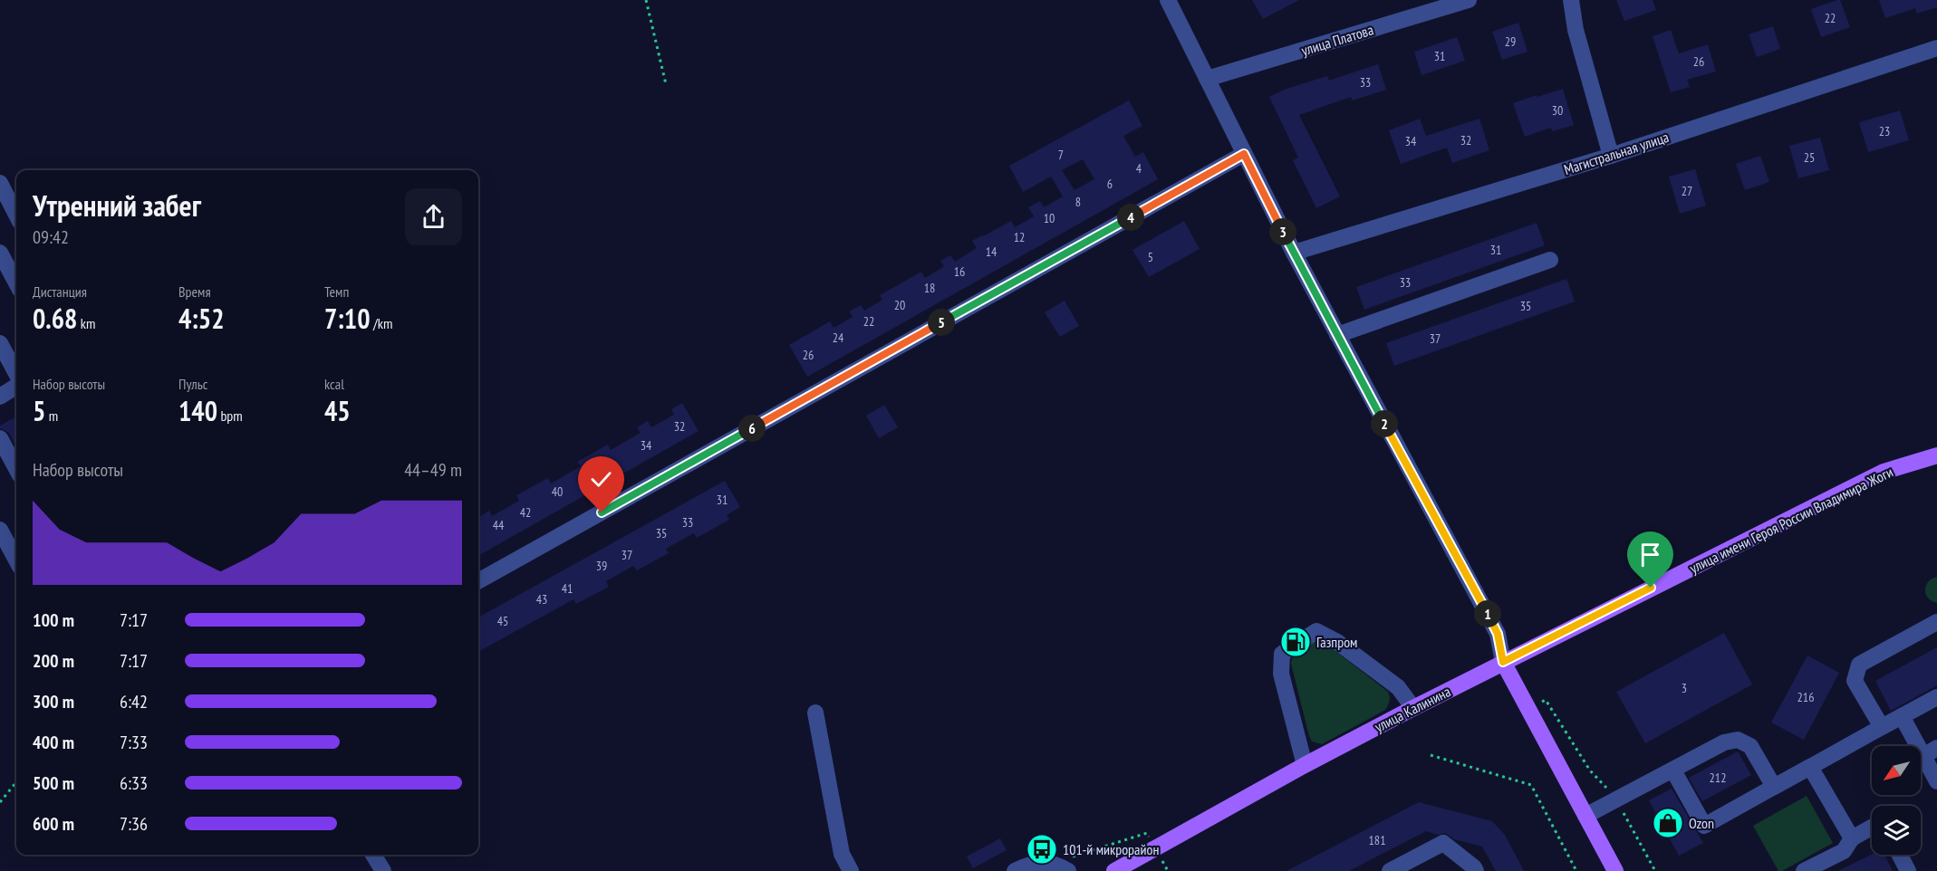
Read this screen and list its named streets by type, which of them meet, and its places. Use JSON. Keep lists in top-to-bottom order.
{
  "streets": {
    "main road": ["улица имени Героя России Владимира Жоги", "улица Калинина"],
    "street": ["улица Платова", "Магистральная улица"]
  },
  "crossings": [
    ["улица имени Героя России Владимира Жоги", "улица Калинина"]
  ],
  "places": {
    "fuel station": ["Газпром"],
    "shop": ["Ozon"],
    "bus stop": ["101-й микрорайон"]
  },
  "house_numbers": [
    "22",
    "29",
    "31",
    "26",
    "33",
    "30",
    "23",
    "32",
    "34",
    "7",
    "25",
    "4",
    "6",
    "27",
    "8",
    "10",
    "12",
    "31",
    "14",
    "5",
    "16",
    "33",
    "18",
    "20",
    "35",
    "22",
    "24",
    "37",
    "26",
    "32",
    "34",
    "40",
    "31",
    "42",
    "33",
    "44",
    "35",
    "37",
    "39",
    "41",
    "43",
    "45",
    "3",
    "216",
    "212",
    "181"
  ],
  "north": "bottom left",
  "page": {
    "heading": ["Утренний забег", "09:42"],
    "pins": [
      "4",
      "3",
      "5",
      "2",
      "6",
      "1"
    ],
    "stats": [
      ["Дистанция", "0.68 km"],
      ["Время", "4:52"],
      ["Темп", "7:10 /km"],
      ["Набор высоты", "5 m"],
      ["Пульс", "140 bpm"],
      ["kcal", "45"]
    ],
    "chart": ["Набор высоты", "44–49 m"],
    "list": [
      {
        "name": "100 m",
        "note": "7:17"
      },
      {
        "name": "200 m",
        "note": "7:17"
      },
      {
        "name": "300 m",
        "note": "6:42"
      },
      {
        "name": "400 m",
        "note": "7:33"
      },
      {
        "name": "500 m",
        "note": "6:33"
      },
      {
        "name": "600 m",
        "note": "7:36"
      }
    ]
  }
}
